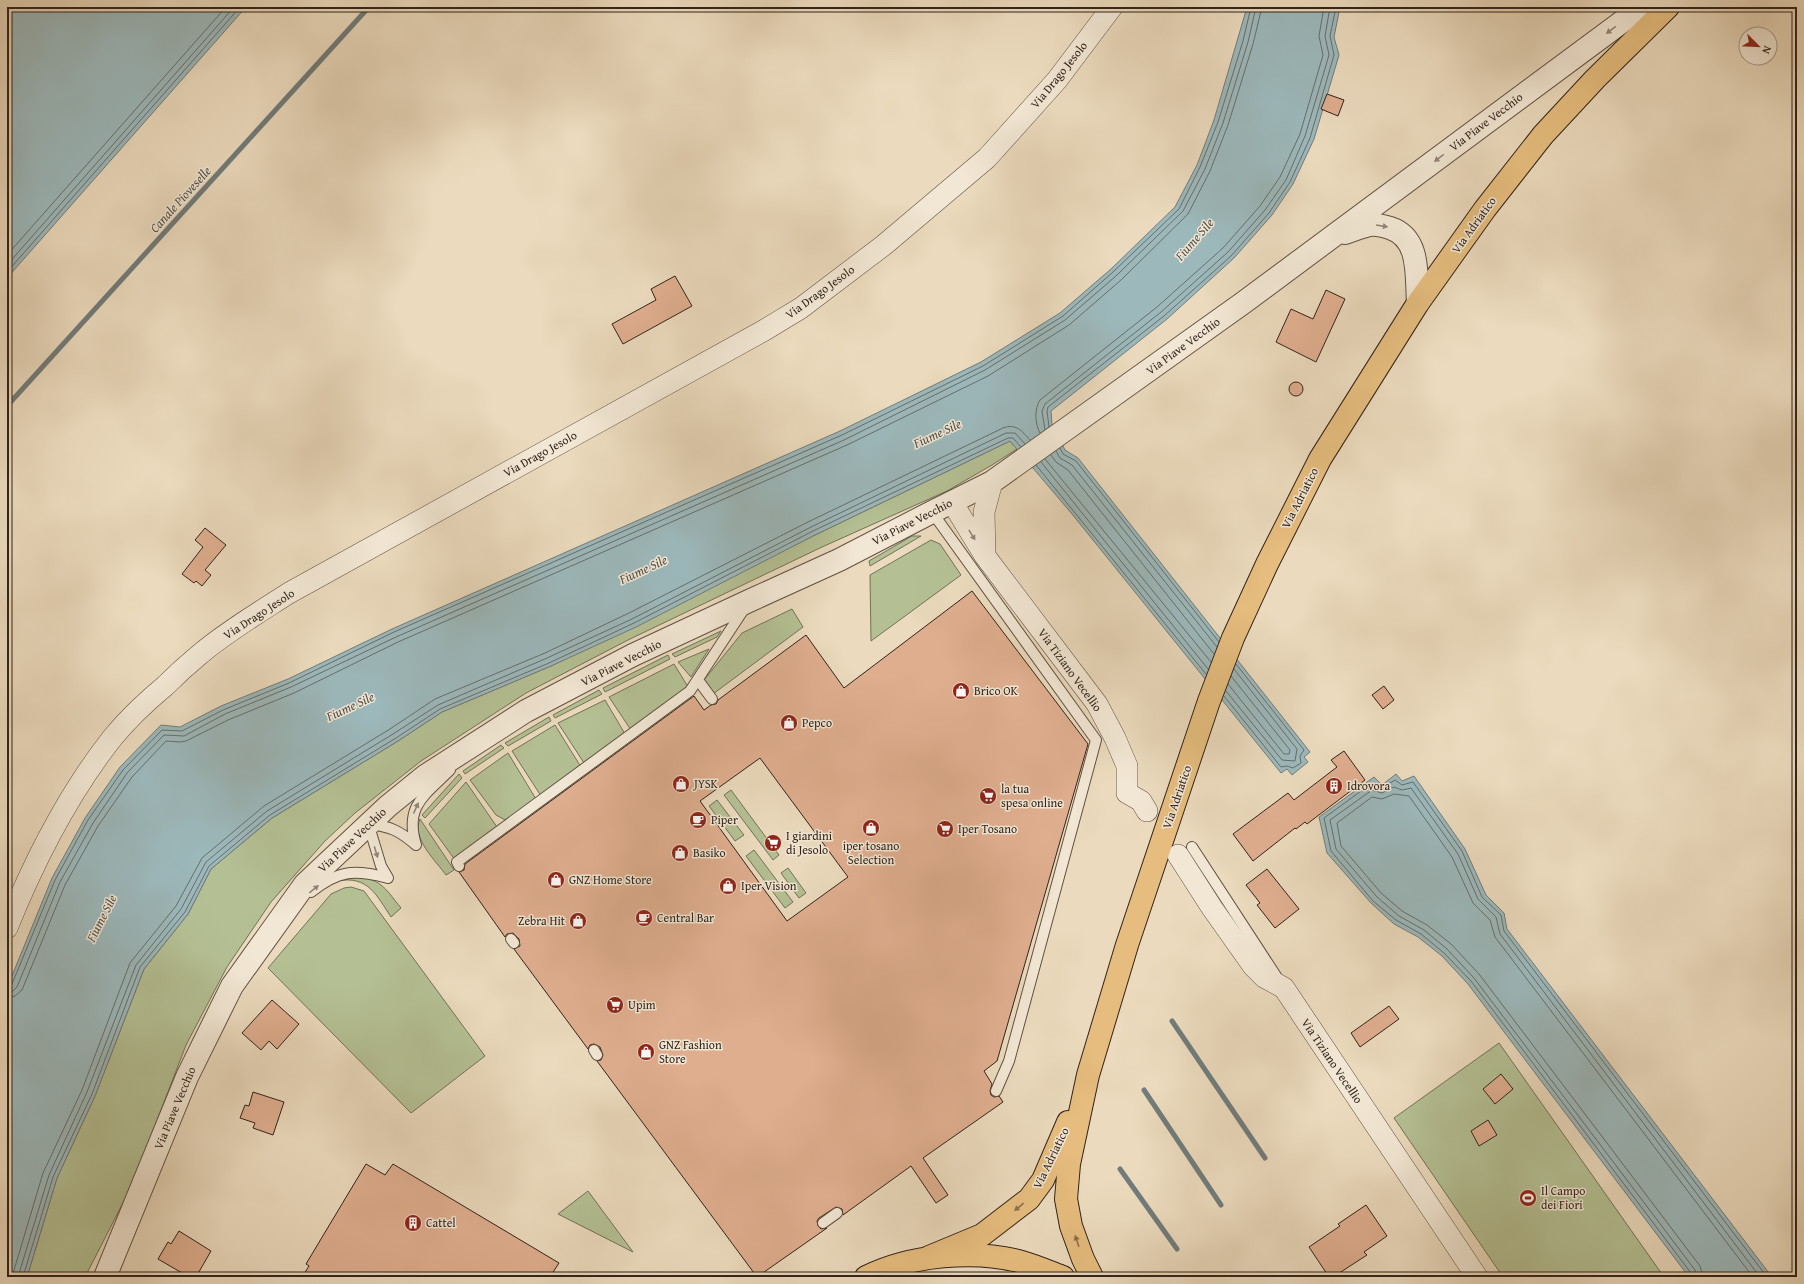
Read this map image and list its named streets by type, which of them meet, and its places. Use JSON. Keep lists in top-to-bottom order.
{
  "streets": {
    "main road": ["Via Adriatico"],
    "street": ["Via Drago Jesolo", "Via Piave Vecchio", "Via Tiziano Vecellio"]
  },
  "crossings": [
    ["Via Piave Vecchio", "Via Adriatico"],
    ["Via Piave Vecchio", "Via Tiziano Vecellio"]
  ],
  "water": ["Canale Pioveselle", "Fiume Sile"],
  "places": {
    "shop": [
      "Brico OK",
      "Pepco",
      "JYSK",
      "iper tosano Selection",
      "Basiko",
      "GNZ Home Store",
      "Iper Vision",
      "Zebra Hit",
      "GNZ Fashion Store"
    ],
    "building": ["Idrovora", "Cattel"],
    "supermarket": [
      "la tua spesa online",
      "Iper Tosano",
      "I giardini di Jesolo",
      "Upim"
    ],
    "cafe": ["Piper", "Central Bar"],
    "sports": ["Il Campo dei Fiori"]
  },
  "north": "bottom right"
}
